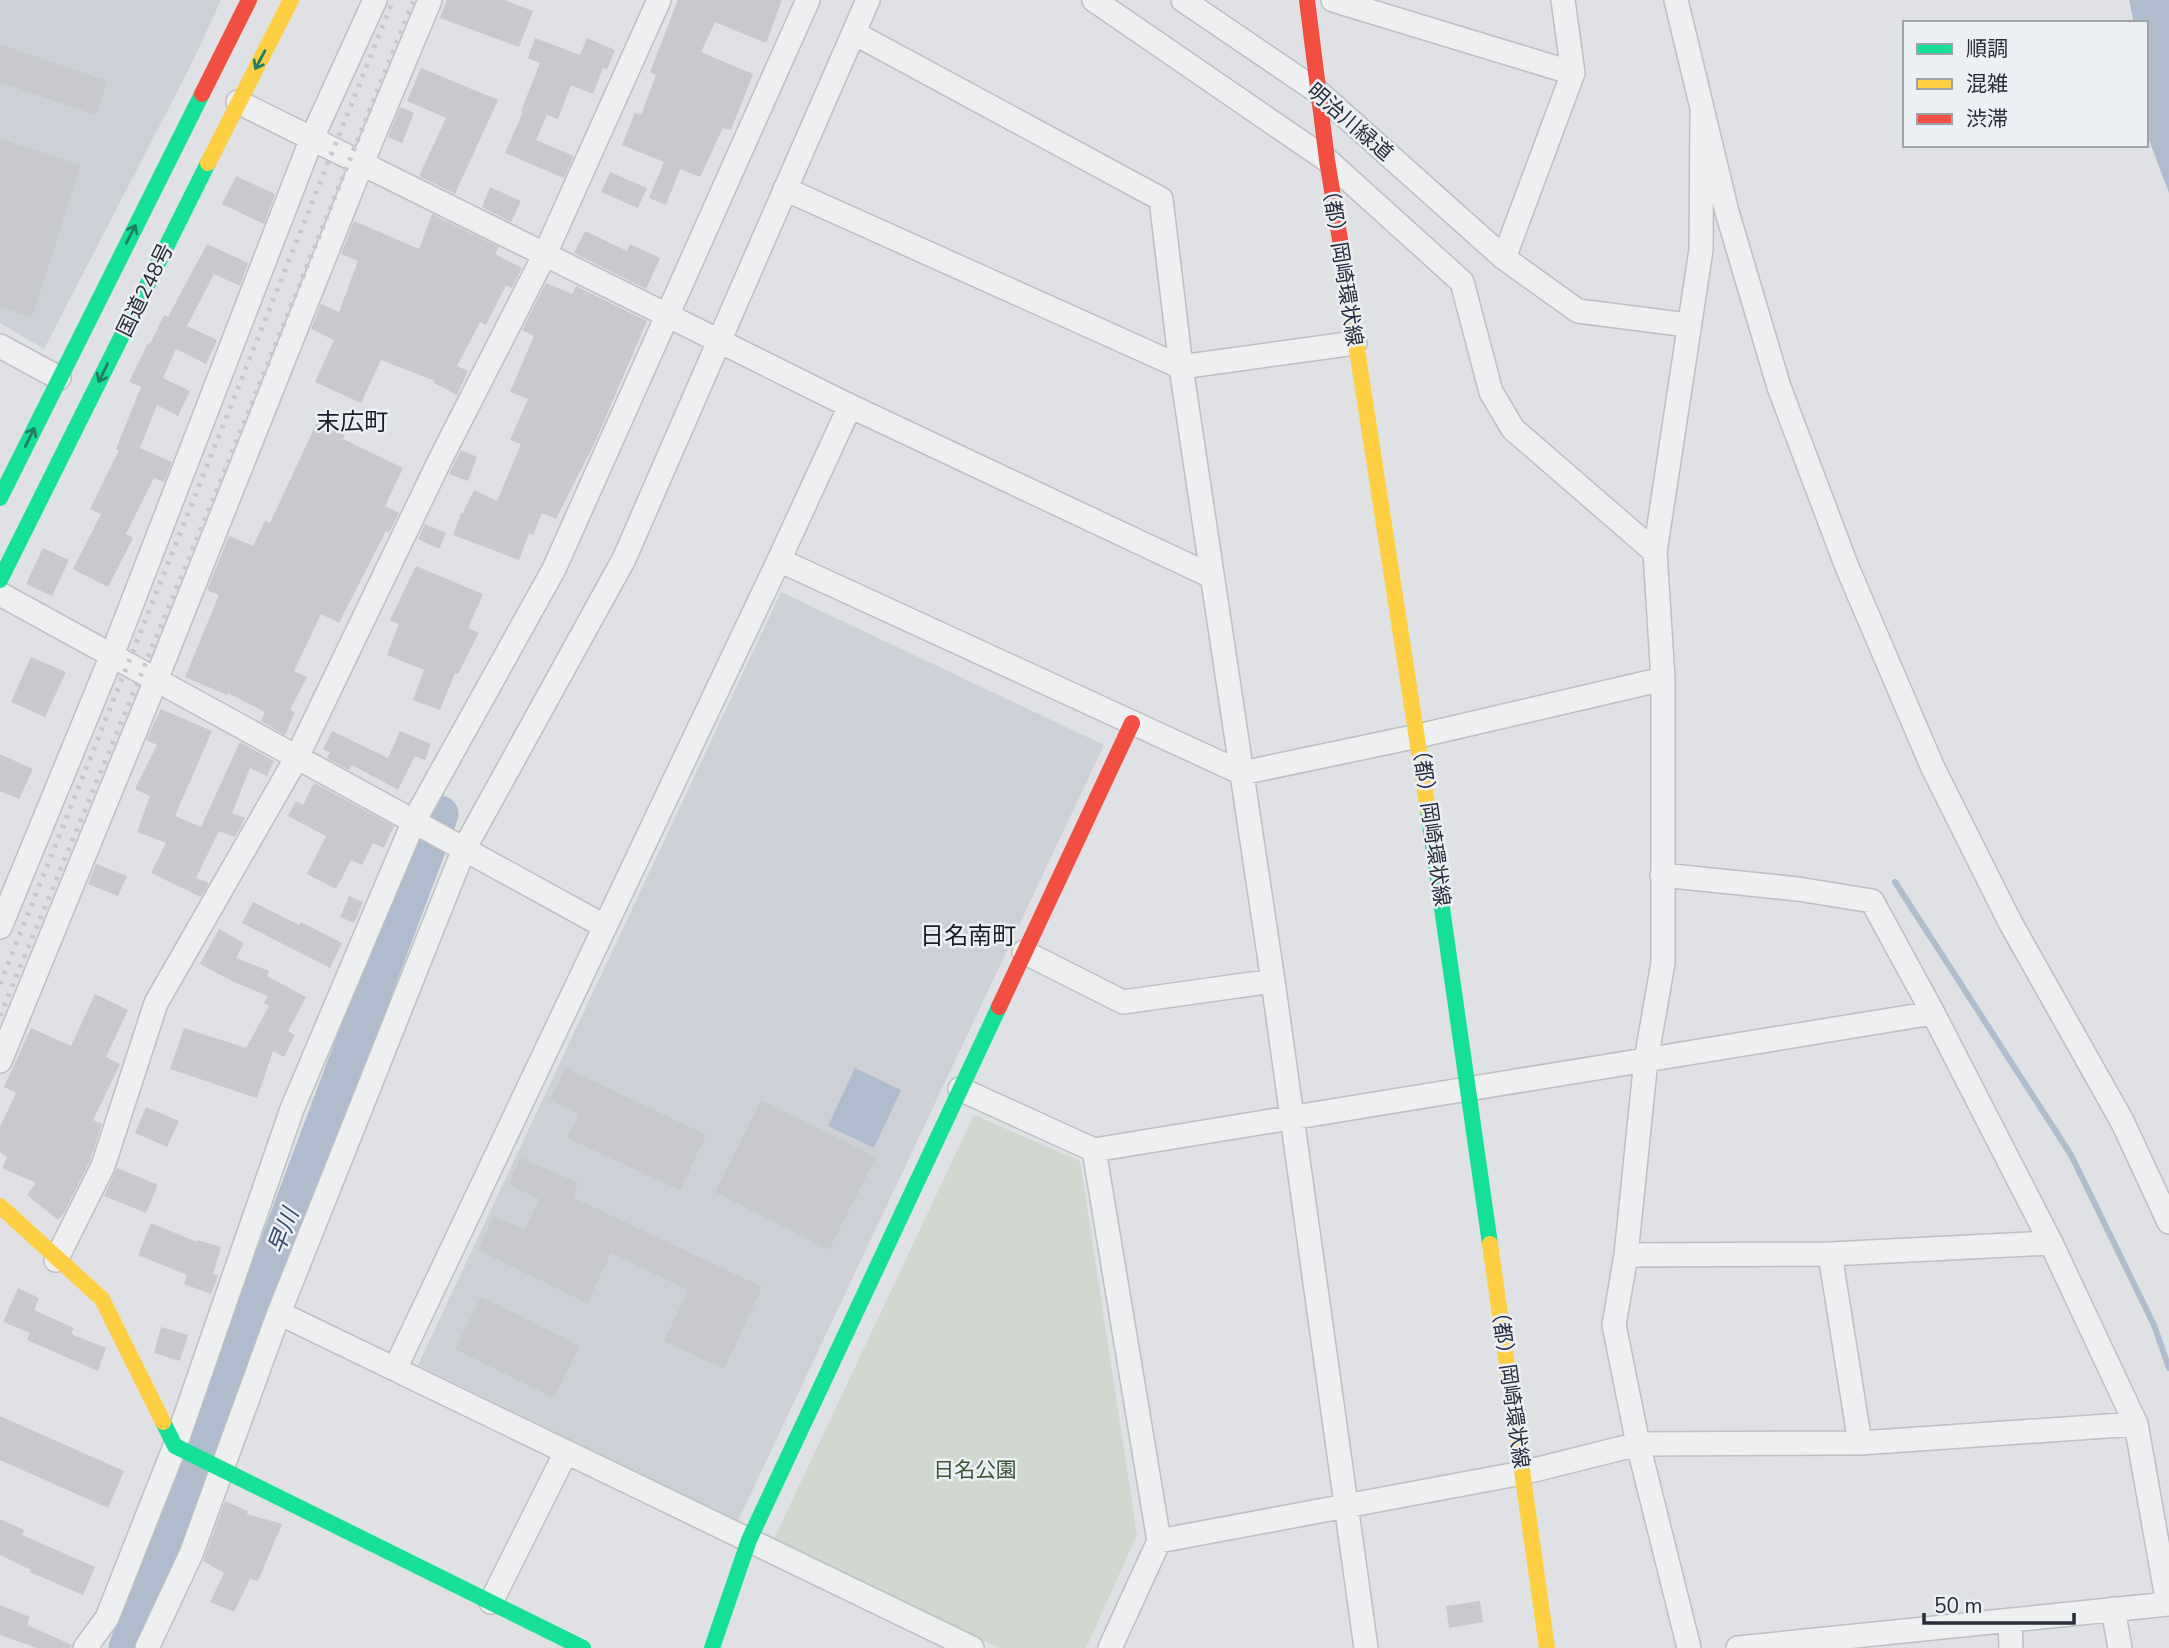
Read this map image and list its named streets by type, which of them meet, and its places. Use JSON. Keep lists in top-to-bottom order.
{
  "streets": {
    "main road": ["（都）岡崎環状線", "国道248号"],
    "street": ["明治川緑道"]
  },
  "crossings": [
    ["明治川緑道", "（都）岡崎環状線"]
  ],
  "districts": ["末広町", "日名南町"],
  "water": ["早川"],
  "parks": ["日名公園"],
  "legend": ["順調", "混雑", "渋滞"],
  "scale_bar": "50 m"
}
